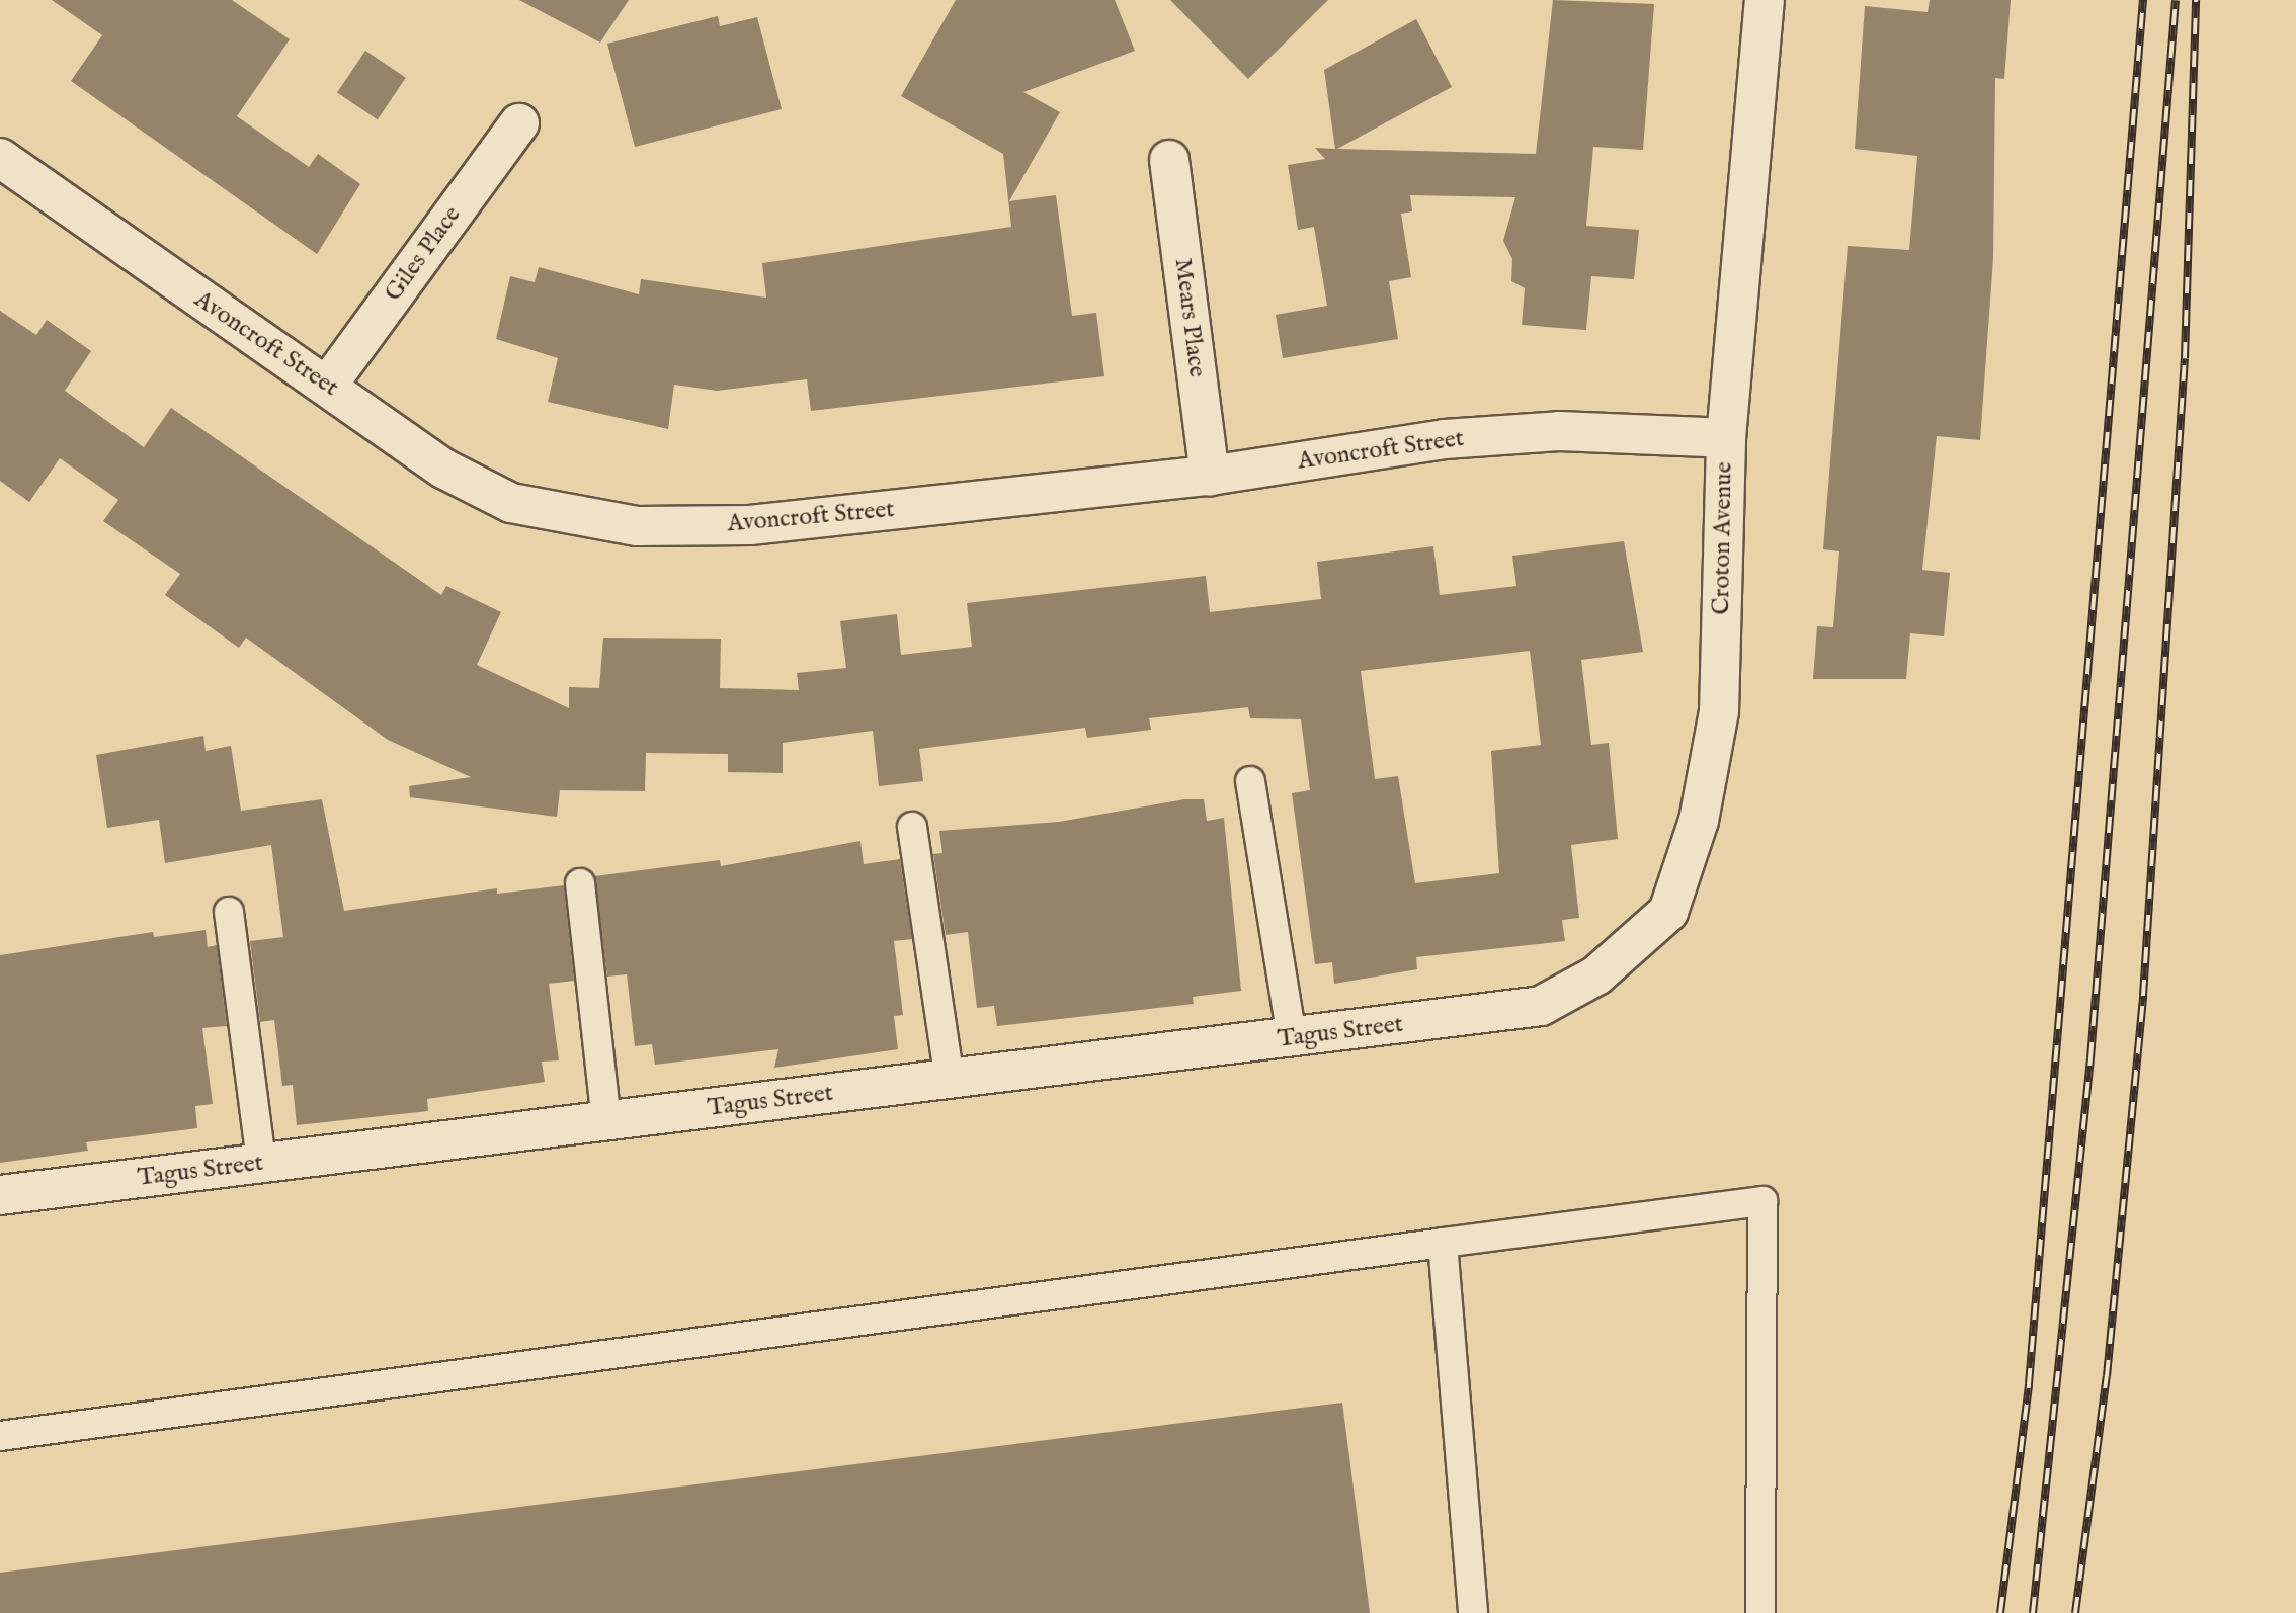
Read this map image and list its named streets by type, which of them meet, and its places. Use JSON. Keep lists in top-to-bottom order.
{
  "streets": {
    "street": [
      "Giles Place",
      "Mears Place",
      "Avoncroft Street",
      "Croton Avenue",
      "Tagus Street"
    ]
  },
  "crossings": [
    ["Giles Place", "Avoncroft Street"],
    ["Mears Place", "Avoncroft Street"],
    ["Avoncroft Street", "Croton Avenue"],
    ["Croton Avenue", "Tagus Street"]
  ]
}
